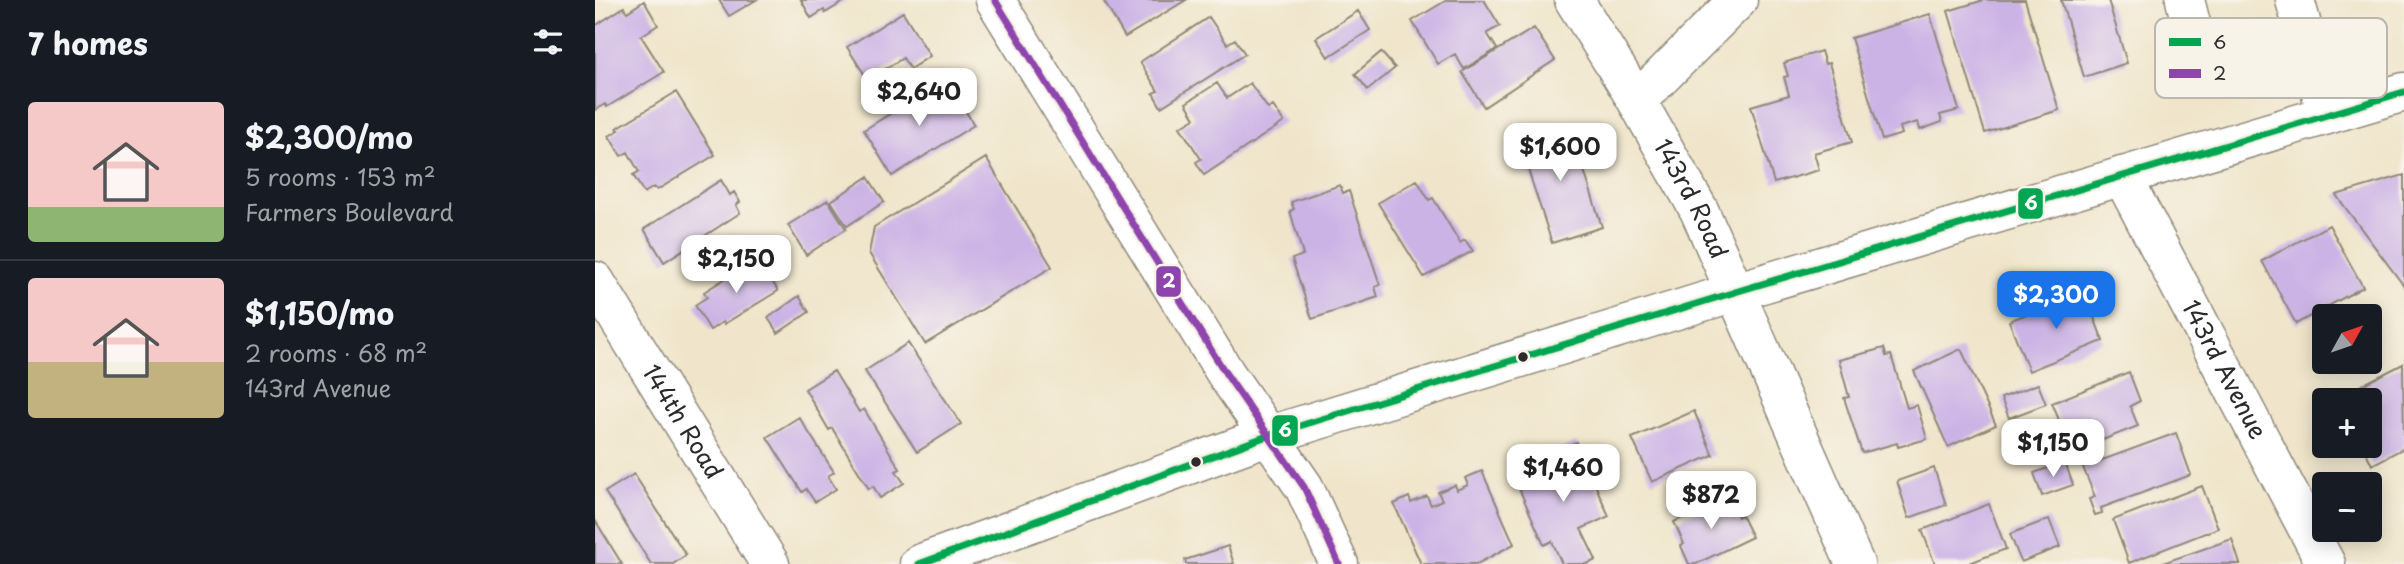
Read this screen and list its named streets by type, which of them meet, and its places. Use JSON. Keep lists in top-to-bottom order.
{
  "streets": {
    "street": ["143rd Road", "143rd Avenue", "144th Road"]
  },
  "lines": ["transit line 2", "transit line 6"],
  "legend": ["6", "2"],
  "north": "top right",
  "page": {
    "heading": "7 homes",
    "price": [
      "$2,640",
      "$1,600",
      "$2,150",
      "$2,300",
      "$1,150",
      "$1,460",
      "$872"
    ],
    "list": [
      {
        "name": "$2,300/mo",
        "note": "5 rooms · 153 m² · Farmers Boulevard"
      },
      {
        "name": "$1,150/mo",
        "note": "2 rooms · 68 m² · 143rd Avenue"
      }
    ],
    "map_buttons": ["+", "−"]
  }
}
